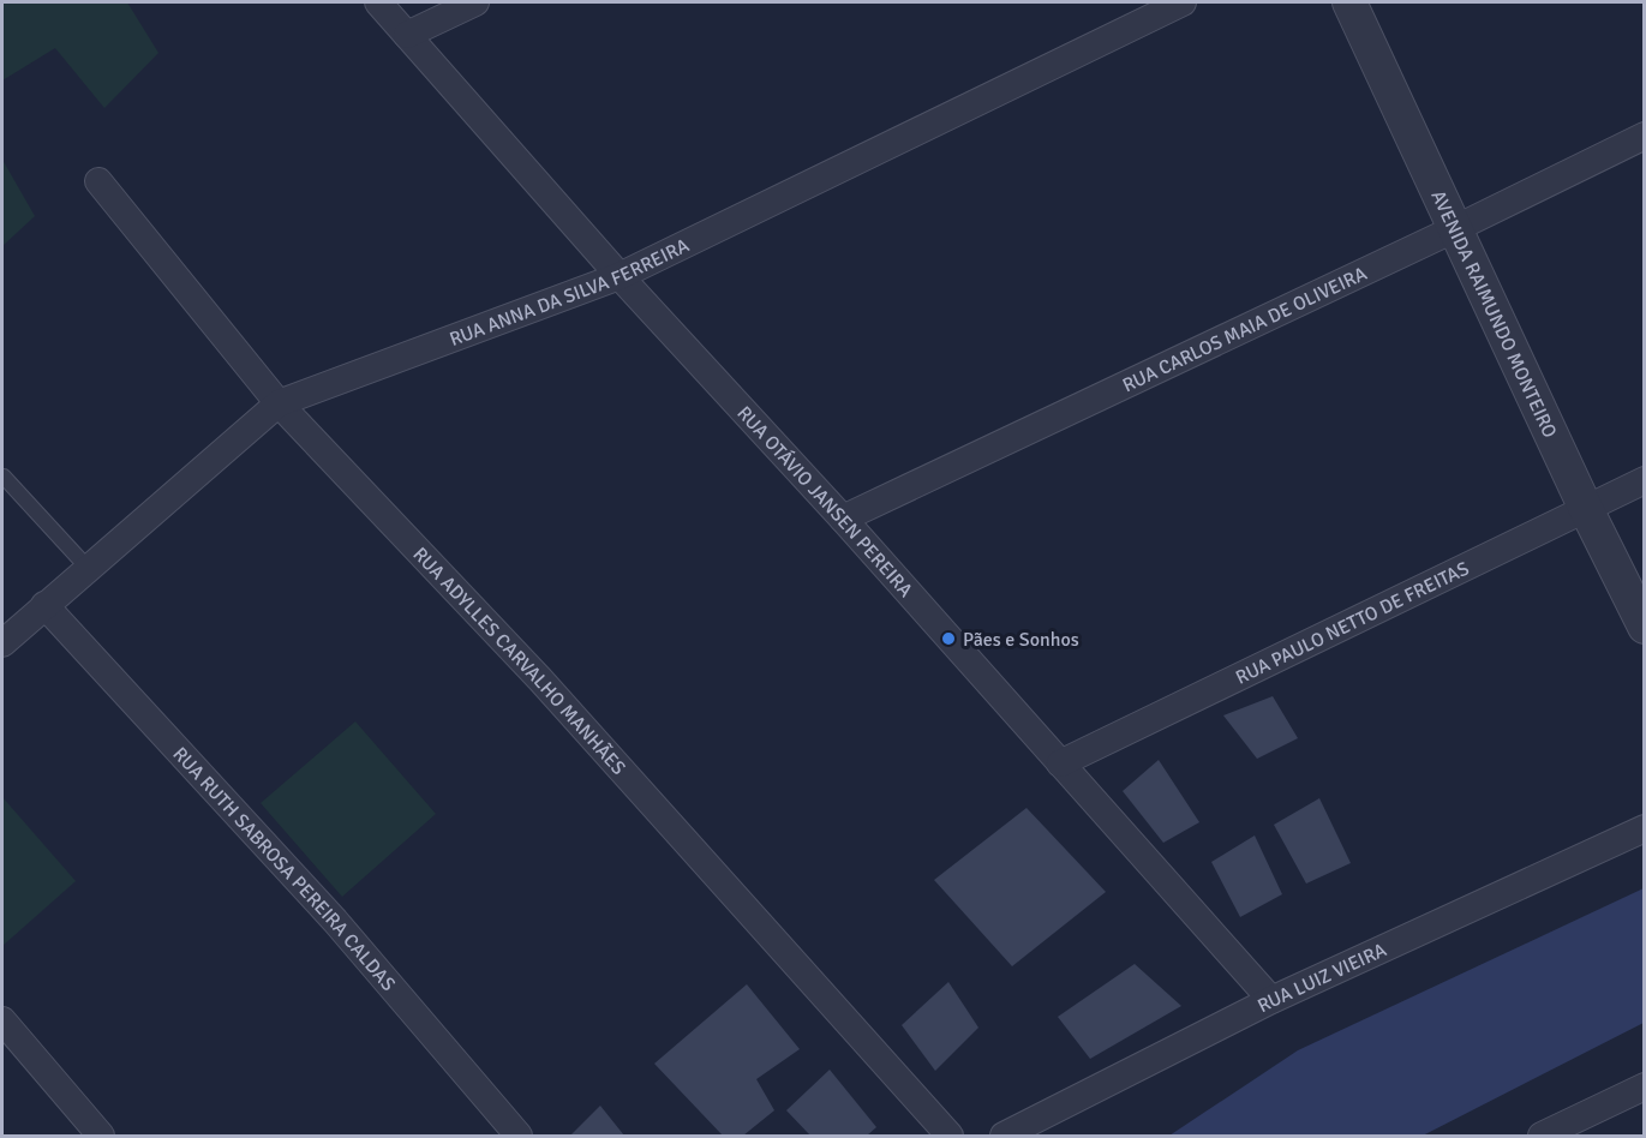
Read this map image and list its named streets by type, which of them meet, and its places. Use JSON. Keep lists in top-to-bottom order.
{
  "streets": {
    "street": [
      "RUA ANNA DA SILVA FERREIRA",
      "AVENIDA RAIMUNDO MONTEIRO",
      "RUA CARLOS MAIA DE OLIVEIRA",
      "RUA OTÁVIO JANSEN PEREIRA",
      "RUA PAULO NETTO DE FREITAS",
      "RUA ADYLLES CARVALHO MANHÃES",
      "RUA RUTH SABROSA PEREIRA CALDAS",
      "RUA LUIZ VIEIRA"
    ]
  },
  "crossings": [
    ["RUA ANNA DA SILVA FERREIRA", "RUA OTÁVIO JANSEN PEREIRA"],
    ["RUA ANNA DA SILVA FERREIRA", "RUA ADYLLES CARVALHO MANHÃES"],
    ["RUA ANNA DA SILVA FERREIRA", "RUA RUTH SABROSA PEREIRA CALDAS"],
    ["AVENIDA RAIMUNDO MONTEIRO", "RUA CARLOS MAIA DE OLIVEIRA"],
    ["AVENIDA RAIMUNDO MONTEIRO", "RUA PAULO NETTO DE FREITAS"],
    ["RUA CARLOS MAIA DE OLIVEIRA", "RUA OTÁVIO JANSEN PEREIRA"],
    ["RUA OTÁVIO JANSEN PEREIRA", "RUA PAULO NETTO DE FREITAS"],
    ["RUA OTÁVIO JANSEN PEREIRA", "RUA LUIZ VIEIRA"]
  ],
  "places": ["Pães e Sonhos"]
}
